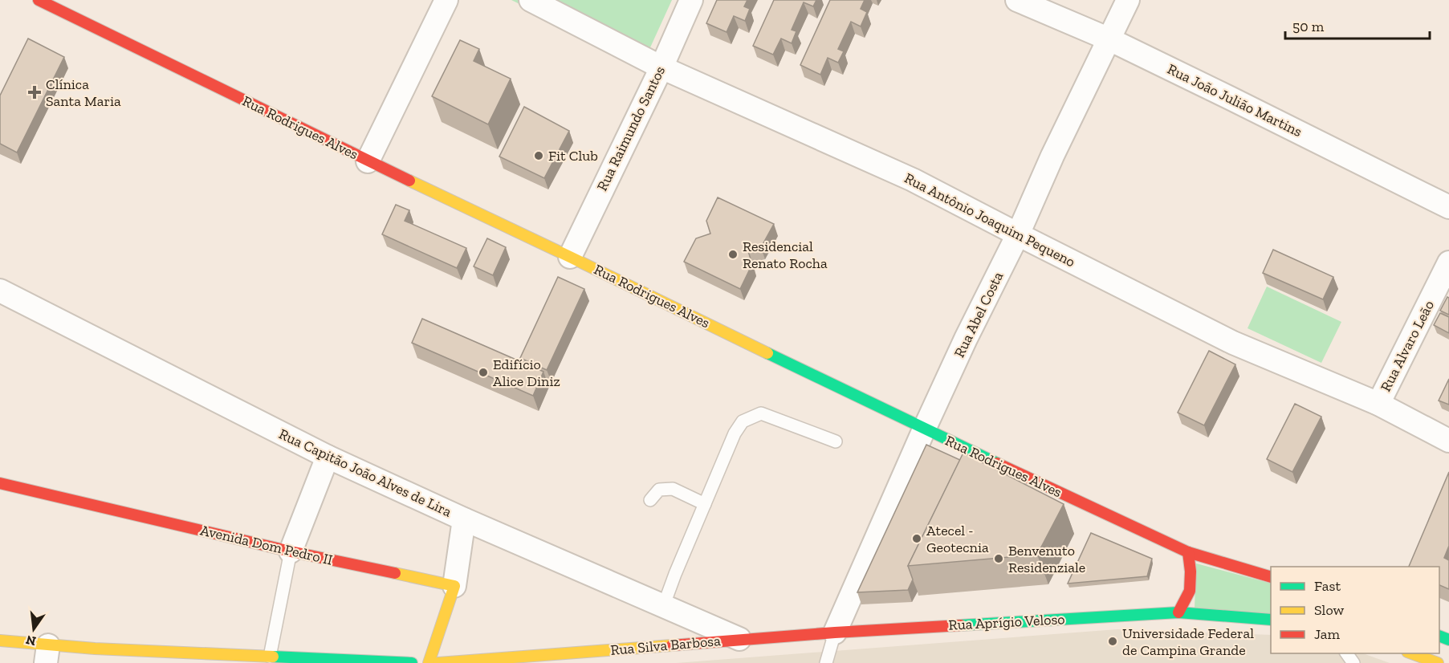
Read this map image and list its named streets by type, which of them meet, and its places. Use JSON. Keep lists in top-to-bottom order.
{
  "streets": {
    "main road": [
      "Rua Rodrigues Alves",
      "Avenida Dom Pedro II",
      "Rua Aprígio Veloso",
      "Rua Silva Barbosa"
    ],
    "street": [
      "Rua João Julião Martins",
      "Rua Raimundo Santos",
      "Rua Antônio Joaquim Pequeno",
      "Rua Abel Costa",
      "Rua Alvaro Leão",
      "Rua Capitão João Alves de Lira"
    ]
  },
  "crossings": [
    ["Rua João Julião Martins", "Rua Abel Costa"],
    ["Rua Rodrigues Alves", "Rua Raimundo Santos"],
    ["Rua Rodrigues Alves", "Rua Abel Costa"],
    ["Rua Raimundo Santos", "Rua Antônio Joaquim Pequeno"],
    ["Rua Antônio Joaquim Pequeno", "Rua Abel Costa"],
    ["Rua Antônio Joaquim Pequeno", "Rua Alvaro Leão"],
    ["Rua Abel Costa", "Rua Aprígio Veloso"],
    ["Rua Abel Costa", "Rua Silva Barbosa"],
    ["Rua Capitão João Alves de Lira", "Rua Silva Barbosa"],
    ["Rua Aprígio Veloso", "Rua Silva Barbosa"]
  ],
  "places": {
    "health": ["Clínica Santa Maria"],
    "other": [
      "Fit Club",
      "Residencial Renato Rocha",
      "Edifício Alice Diniz",
      "Atecel - Geotecnia",
      "Benvenuto Residenziale",
      "Universidade Federal de Campina Grande"
    ]
  },
  "legend": ["Fast", "Slow", "Jam"],
  "scale_bar": "50 m",
  "north": "bottom"
}
